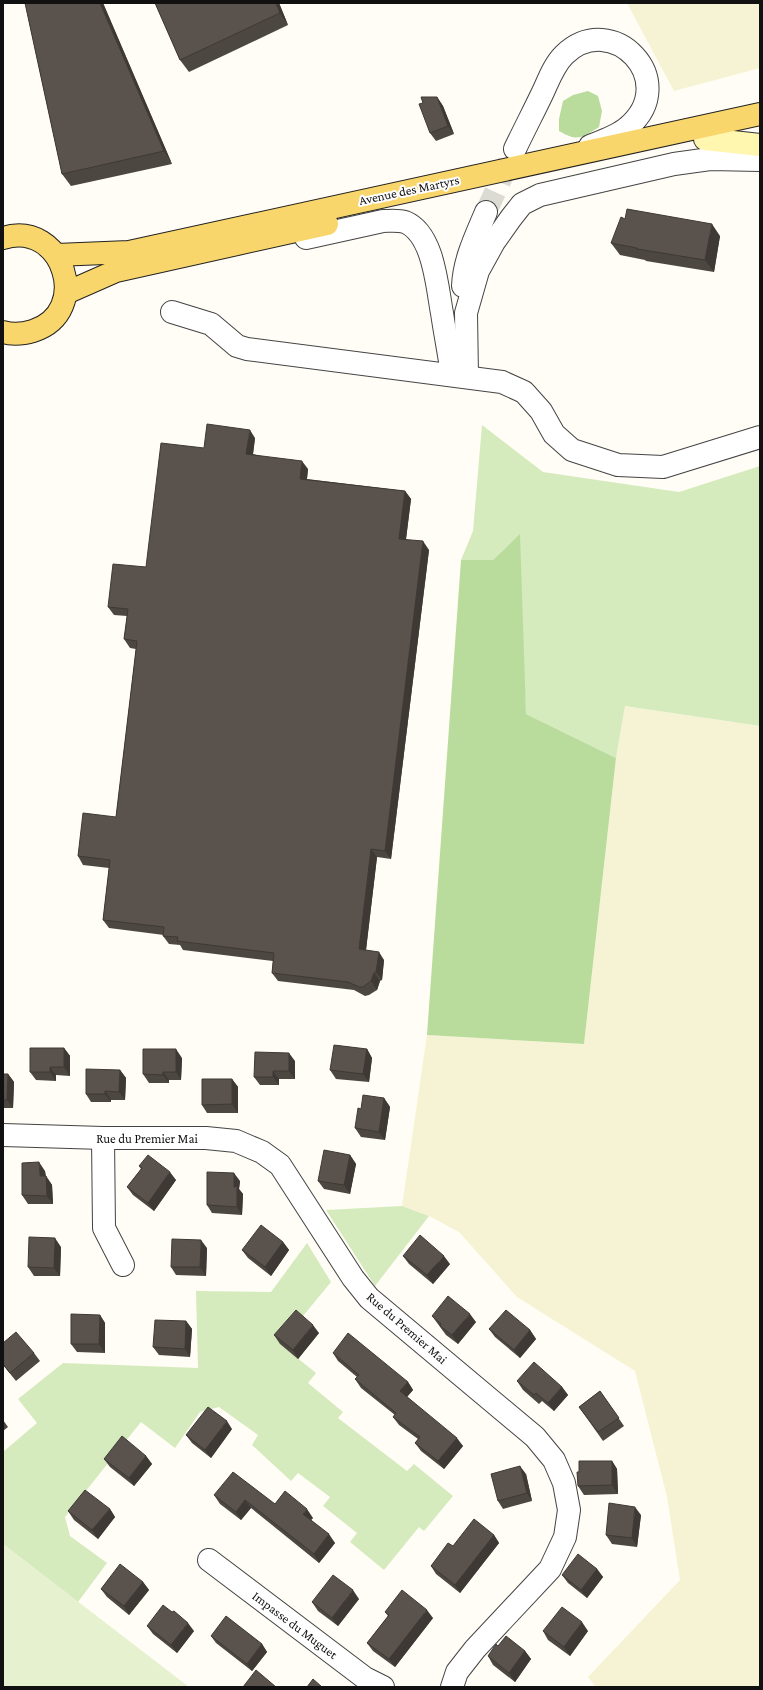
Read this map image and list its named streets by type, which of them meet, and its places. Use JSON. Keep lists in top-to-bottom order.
{
  "streets": {
    "main road": ["Avenue des Martyrs"],
    "street": ["Rue du Premier Mai", "Impasse du Muguet"]
  }
}
